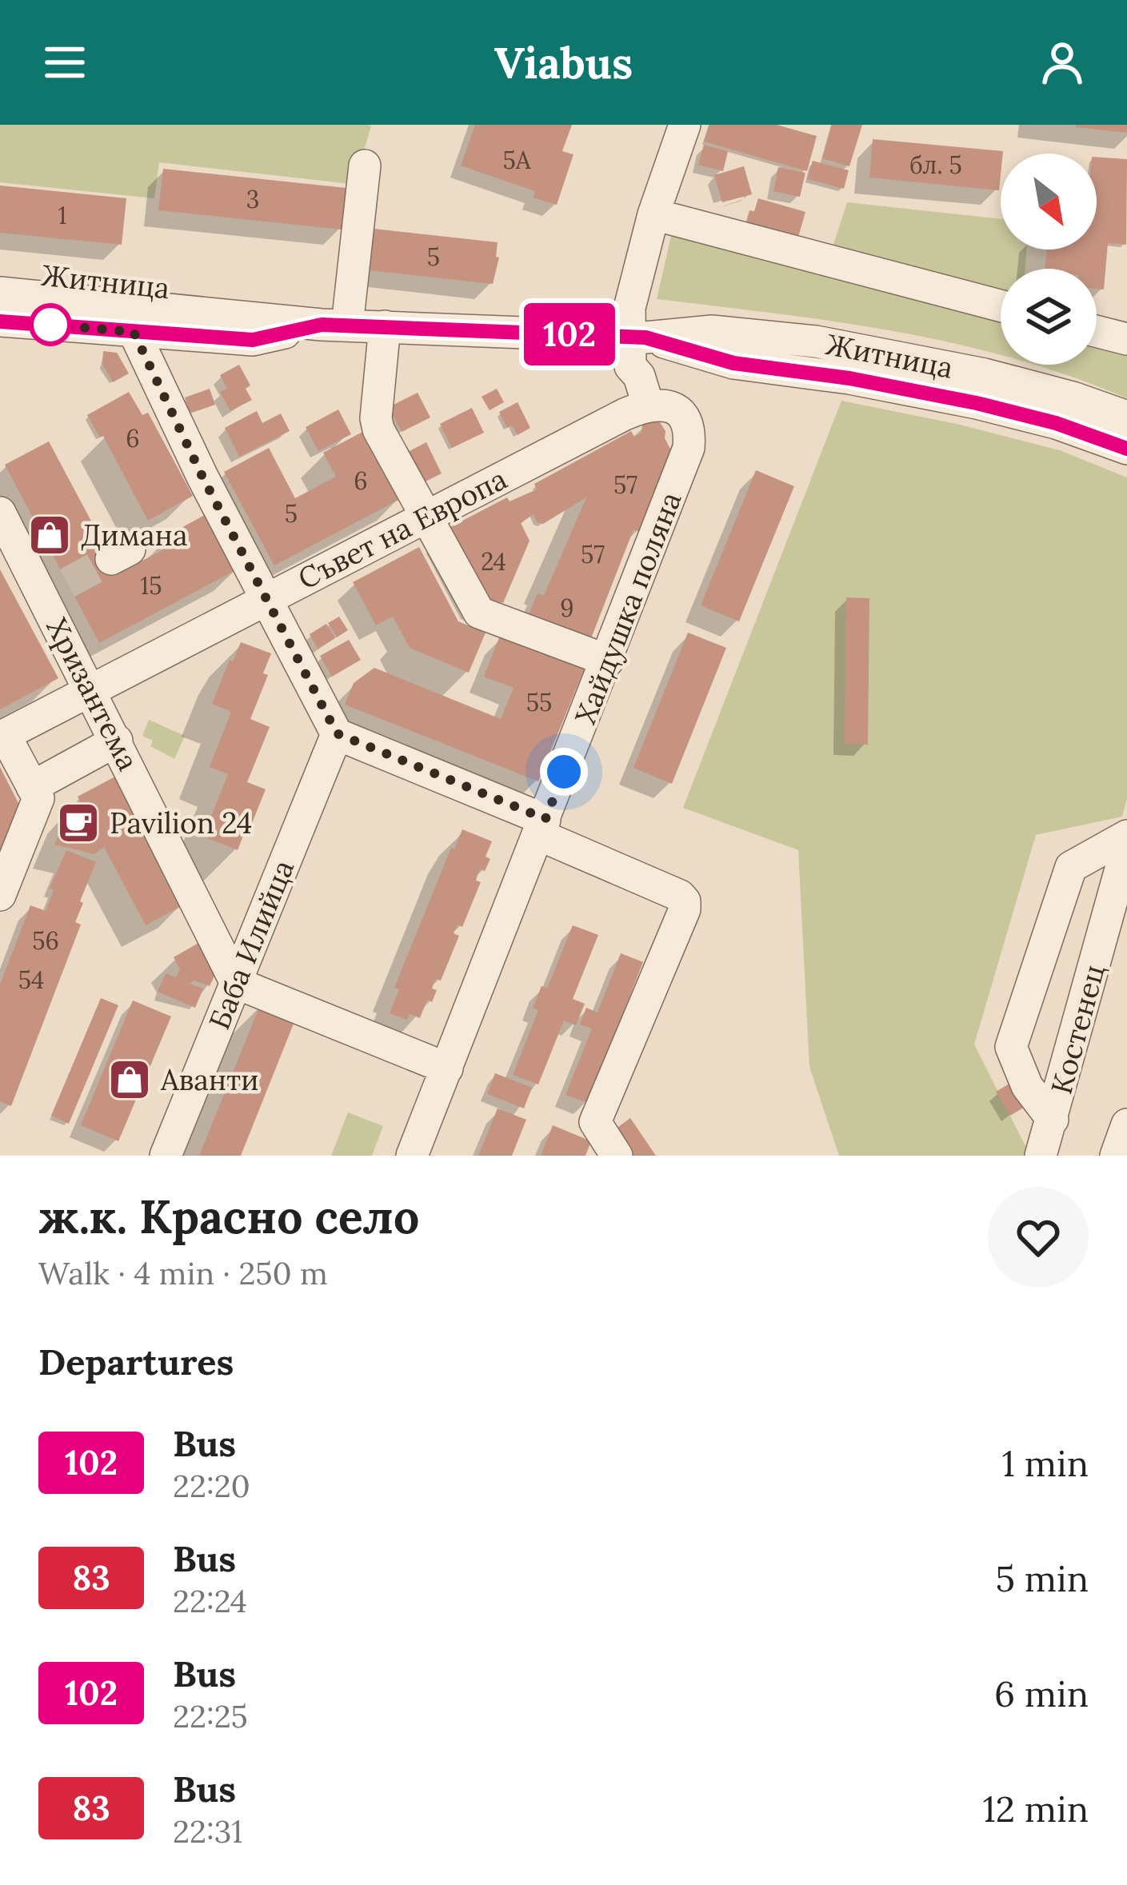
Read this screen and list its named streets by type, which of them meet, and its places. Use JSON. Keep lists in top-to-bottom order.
{
  "streets": {
    "street": [
      "Житница",
      "Съвет на Европа",
      "Хайдушка поляна",
      "Хризантема",
      "Баба Илийца",
      "Костенец"
    ]
  },
  "crossings": [
    ["Съвет на Европа", "Хризантема"],
    ["Хризантема", "Баба Илийца"]
  ],
  "places": {
    "shop": ["Димана", "Аванти"],
    "cafe": ["Pavilion 24"]
  },
  "lines": ["bus line 102"],
  "house_numbers": [
    "5А",
    "бл. 5",
    "3",
    "1",
    "5",
    "6",
    "6",
    "57",
    "5",
    "57",
    "24",
    "15",
    "9",
    "55",
    "56",
    "54"
  ],
  "north": "bottom right",
  "page": {
    "header": "Viabus",
    "on_map": "102",
    "heading": [
      ["ж.к. Красно село", "Walk · 4 min · 250 m"],
      "Departures"
    ],
    "list": [
      {
        "mark": "102",
        "name": "Bus",
        "note": "22:20",
        "value": "1 min"
      },
      {
        "mark": "83",
        "name": "Bus",
        "note": "22:24",
        "value": "5 min"
      },
      {
        "mark": "102",
        "name": "Bus",
        "note": "22:25",
        "value": "6 min"
      },
      {
        "mark": "83",
        "name": "Bus",
        "note": "22:31",
        "value": "12 min"
      }
    ]
  }
}
